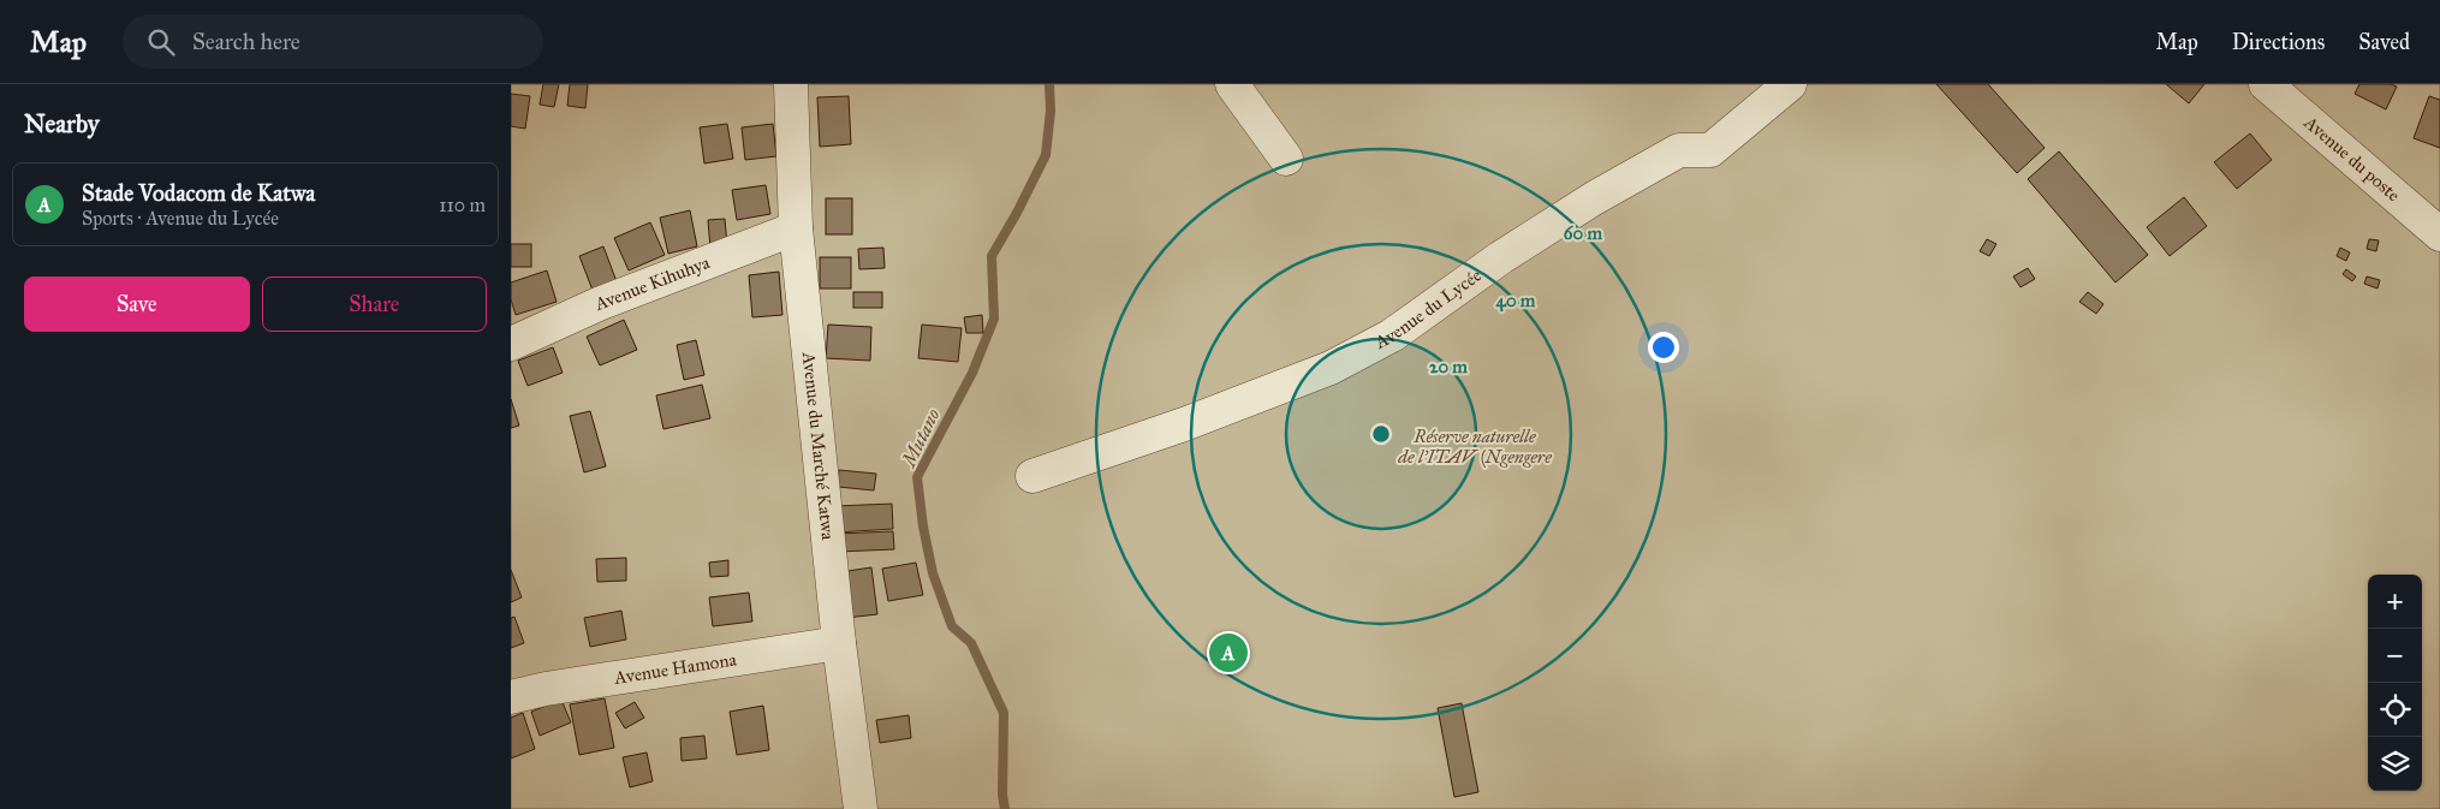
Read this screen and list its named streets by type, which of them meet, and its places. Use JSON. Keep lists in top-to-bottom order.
{
  "streets": {
    "street": [
      "Avenue du poste",
      "Avenue Kihuhya",
      "Avenue du Lycée",
      "Avenue du Marché Katwa",
      "Avenue Hamona"
    ]
  },
  "crossings": [
    ["Avenue Kihuhya", "Avenue du Marché Katwa"],
    ["Avenue du Marché Katwa", "Avenue Hamona"]
  ],
  "water": ["Mutano"],
  "parks": ["Réserve naturelle de l'ITAV (Ngengere"],
  "page": {
    "header": "Map",
    "search": "Search here",
    "nav": ["Map", "Directions", "Saved"],
    "heading": "Nearby",
    "list": [
      {
        "mark": "A",
        "name": "Stade Vodacom de Katwa",
        "note": "Sports · Avenue du Lycée",
        "value": "110 m"
      }
    ],
    "buttons": ["Save", "Share"],
    "map_buttons": ["+", "−"],
    "pins": "A"
  },
  "rings": ["60 m", "40 m", "20 m"]
}
